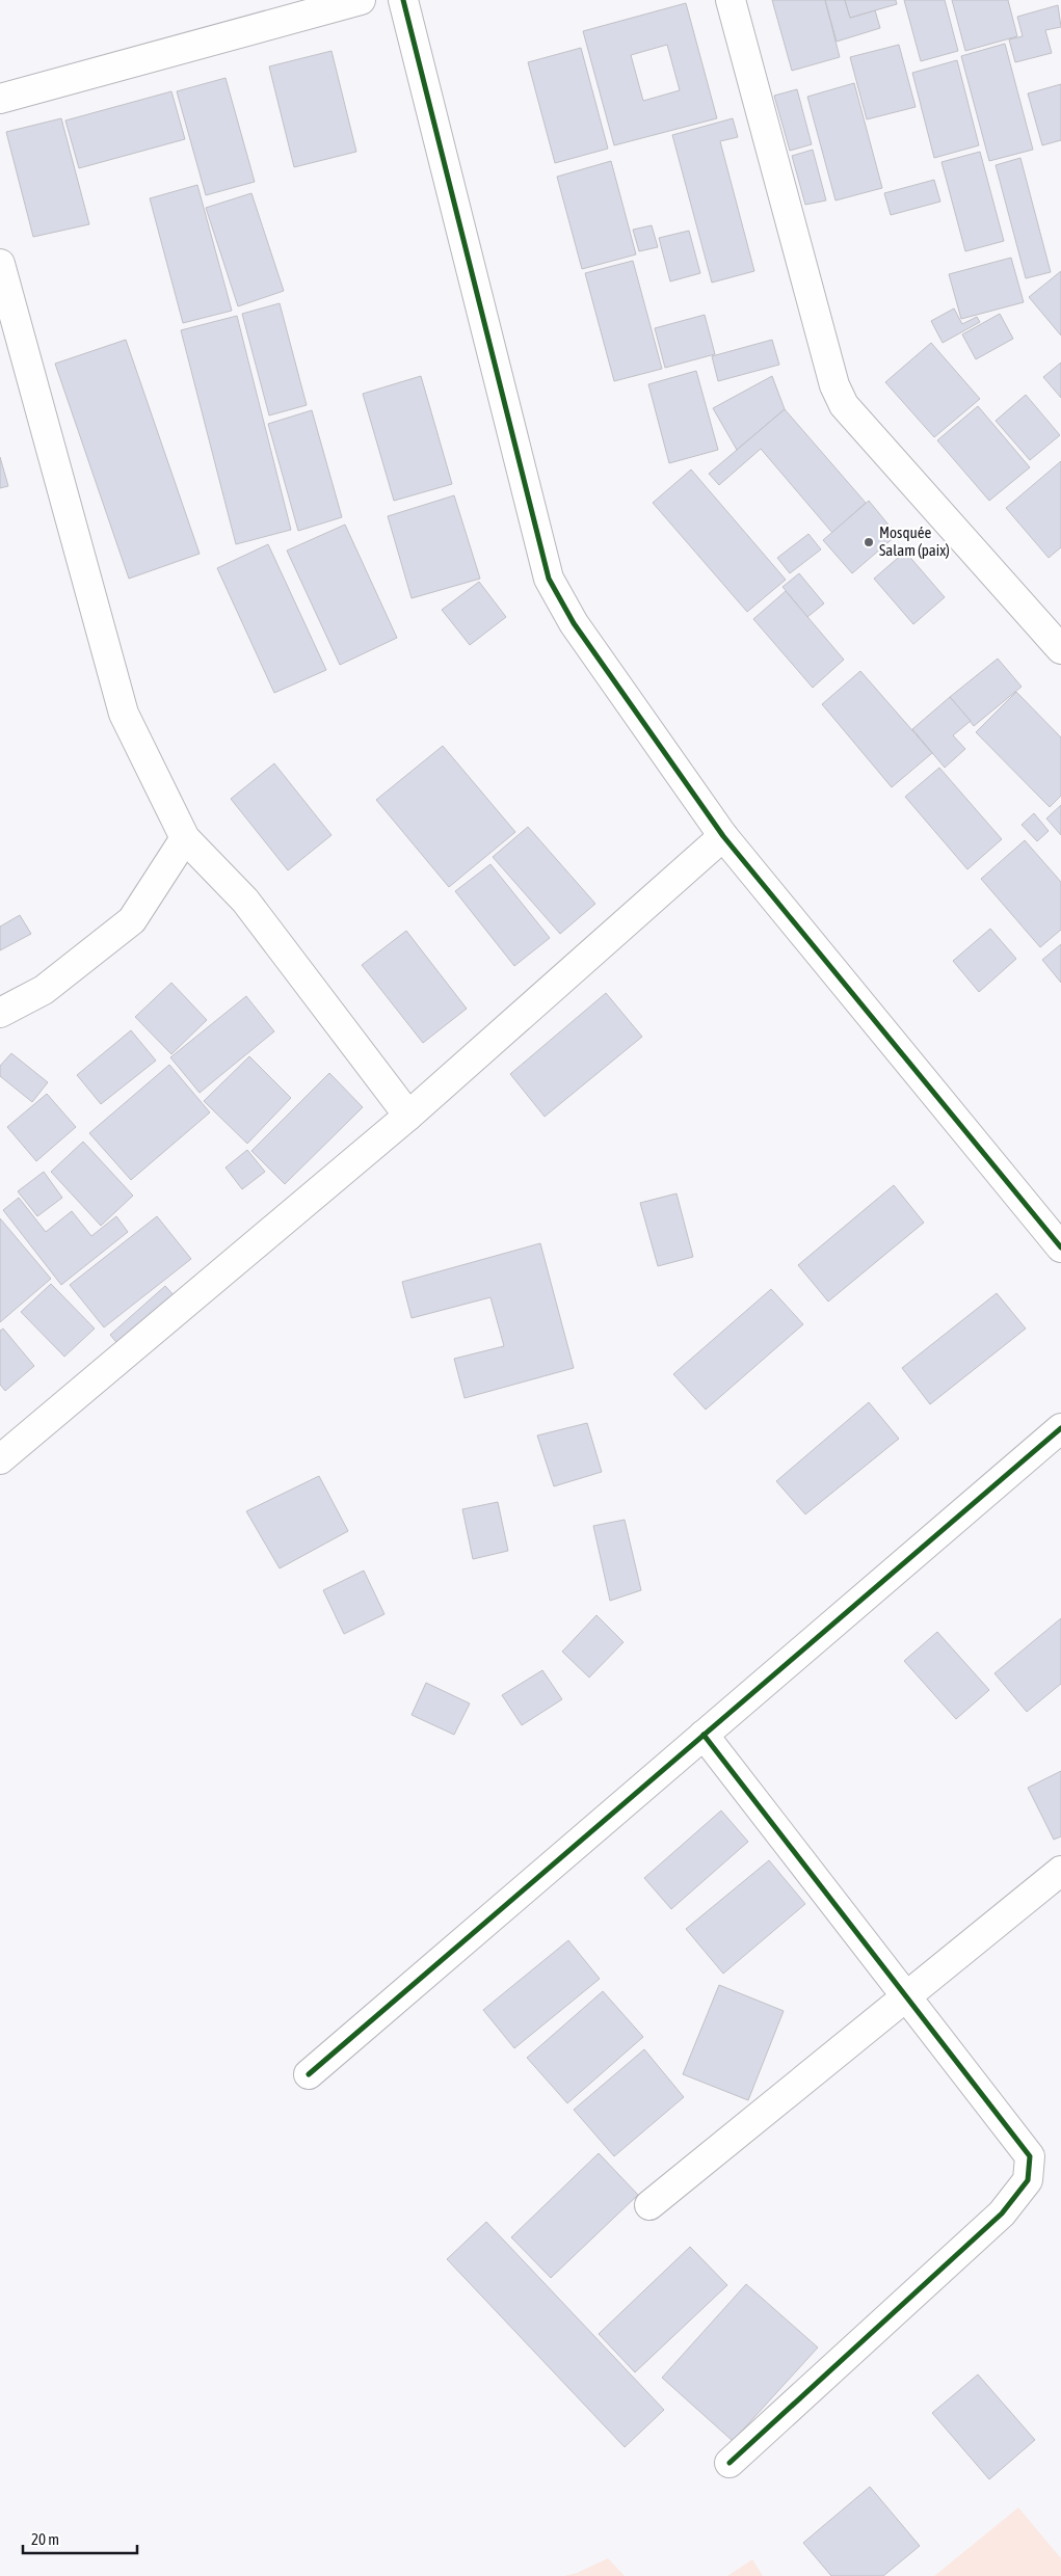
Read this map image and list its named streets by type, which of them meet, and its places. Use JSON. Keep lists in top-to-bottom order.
{
  "places": ["Mosquée Salam (paix)"],
  "scale_bar": "20 m"
}
